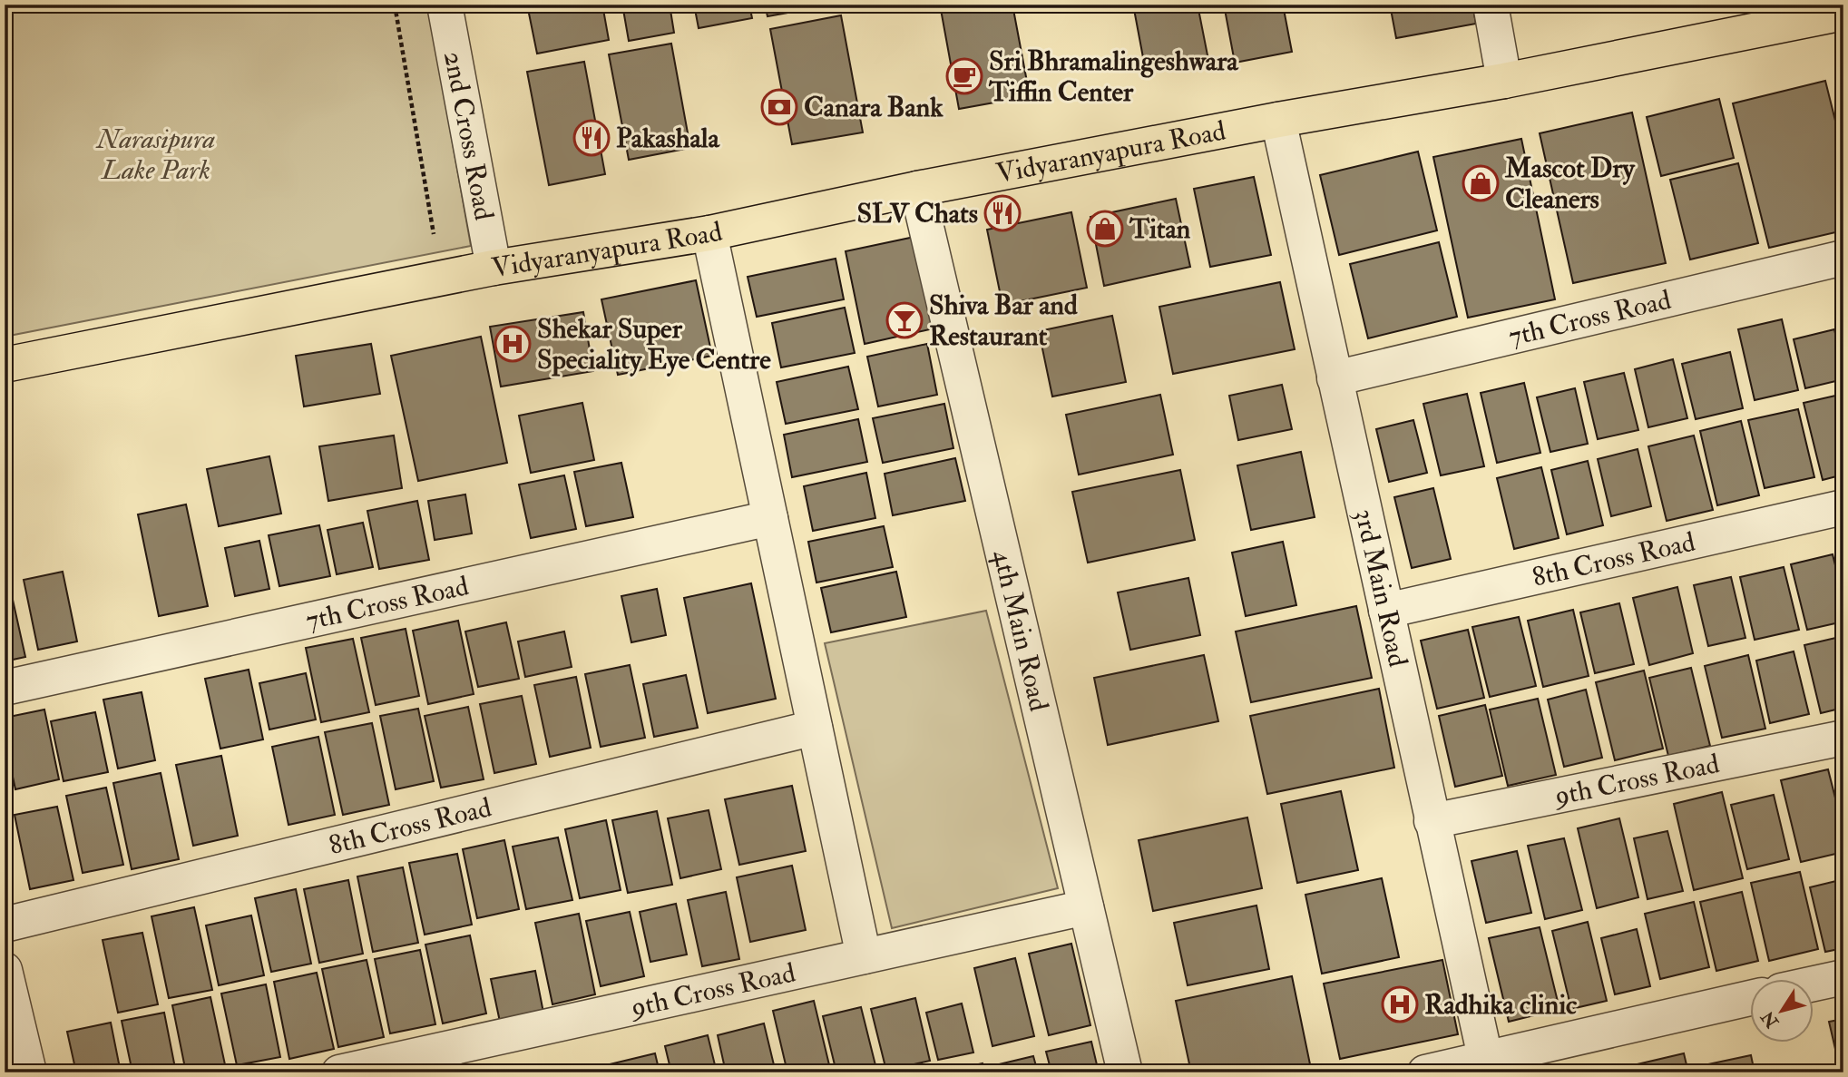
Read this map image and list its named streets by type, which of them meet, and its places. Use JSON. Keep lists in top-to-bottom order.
{
  "streets": {
    "main road": ["Vidyaranyapura Road"],
    "street": [
      "2nd Cross Road",
      "7th Cross Road",
      "8th Cross Road",
      "3rd Main Road",
      "4th Main Road",
      "9th Cross Road"
    ]
  },
  "crossings": [
    ["2nd Cross Road", "Vidyaranyapura Road"],
    ["Vidyaranyapura Road", "3rd Main Road"],
    ["Vidyaranyapura Road", "4th Main Road"],
    ["7th Cross Road", "3rd Main Road"],
    ["8th Cross Road", "3rd Main Road"],
    ["3rd Main Road", "9th Cross Road"],
    ["4th Main Road", "9th Cross Road"]
  ],
  "parks": ["Narasipura Lake Park"],
  "places": {
    "cafe": ["Sri Bhramalingeshwara Tiffin Center"],
    "bank": ["Canara Bank"],
    "restaurant": ["Pakashala", "SLV Chats"],
    "shop": ["Mascot Dry Cleaners", "Titan"],
    "bar": ["Shiva Bar and Restaurant"],
    "hospital": ["Shekar Super Speciality Eye Centre", "Radhika clinic"]
  },
  "north": "bottom left"
}
